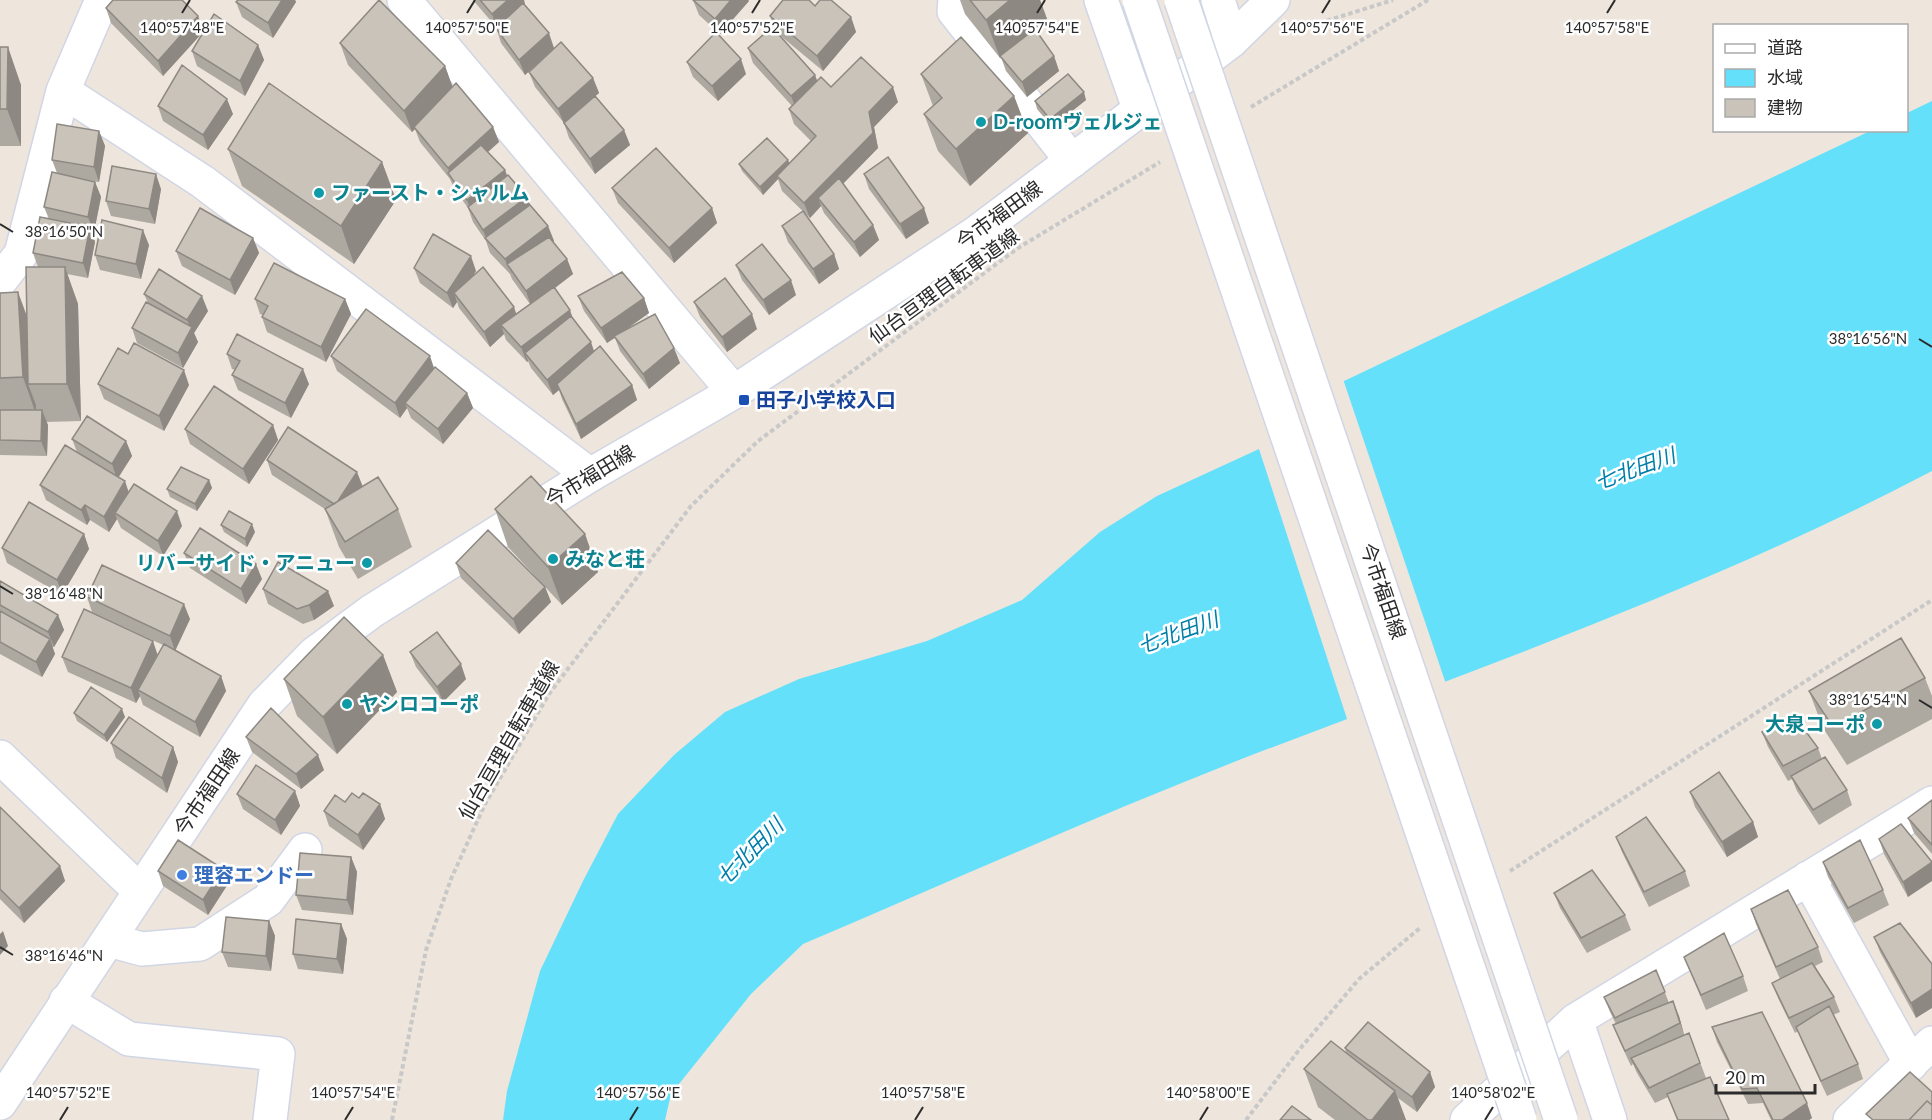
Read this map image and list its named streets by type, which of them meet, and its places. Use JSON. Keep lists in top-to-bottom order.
{
  "streets": {
    "main road": ["今市福田線"],
    "path": ["仙台亘理自転車道線"]
  },
  "water": ["七北田川"],
  "places": {
    "other": [
      "D-roomヴェルジェ",
      "ファースト・シャルム",
      "みなと荘",
      "リバーサイド・アニュー",
      "ヤシロコーポ",
      "大泉コーポ",
      "理容エンドー"
    ],
    "transit": ["田子小学校入口"]
  },
  "legend": ["道路", "水域", "建物"],
  "scale_bar": "20 m",
  "coordinates": [
    "140°57'48\"E",
    "140°57'50\"E",
    "140°57'52\"E",
    "140°57'54\"E",
    "140°57'56\"E",
    "140°57'58\"E",
    "38°16'50\"N",
    "38°16'56\"N",
    "38°16'48\"N",
    "38°16'54\"N",
    "38°16'46\"N",
    "140°58'00\"E",
    "140°58'02\"E"
  ]
}
